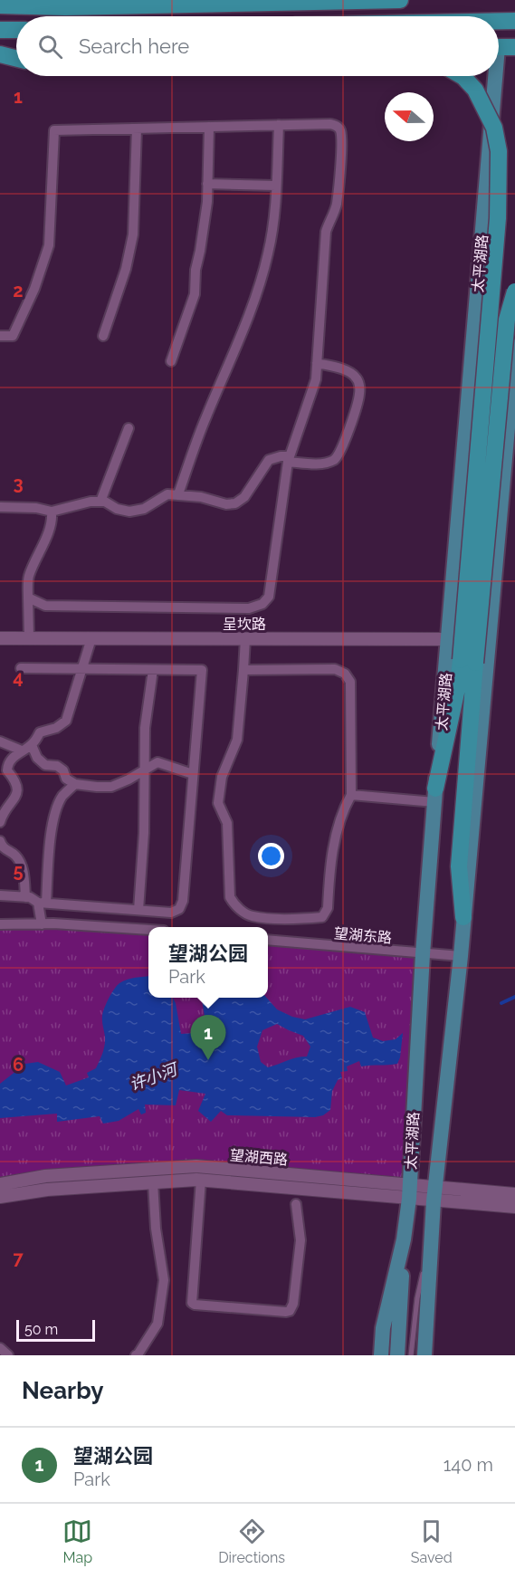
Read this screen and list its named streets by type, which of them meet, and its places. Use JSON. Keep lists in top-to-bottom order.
{
  "streets": {
    "main road": ["太平湖路"],
    "street": ["呈坎路", "望湖东路", "望湖西路"]
  },
  "crossings": [
    ["太平湖路", "呈坎路"],
    ["太平湖路", "望湖东路"],
    ["太平湖路", "望湖西路"]
  ],
  "water": ["许小河"],
  "scale_bar": "50 m",
  "north": "left",
  "page": {
    "search": "Search here",
    "popup": ["望湖公园", "Park"],
    "pins": "1",
    "scale": "50 m",
    "heading": "Nearby",
    "list": [
      {
        "mark": "1",
        "name": "望湖公园",
        "note": "Park",
        "value": "140 m"
      }
    ],
    "nav": ["Map", "Directions", "Saved"]
  },
  "grid": {
    "rows": [
      "1",
      "2",
      "3",
      "4",
      "5",
      "6",
      "7"
    ]
  }
}
